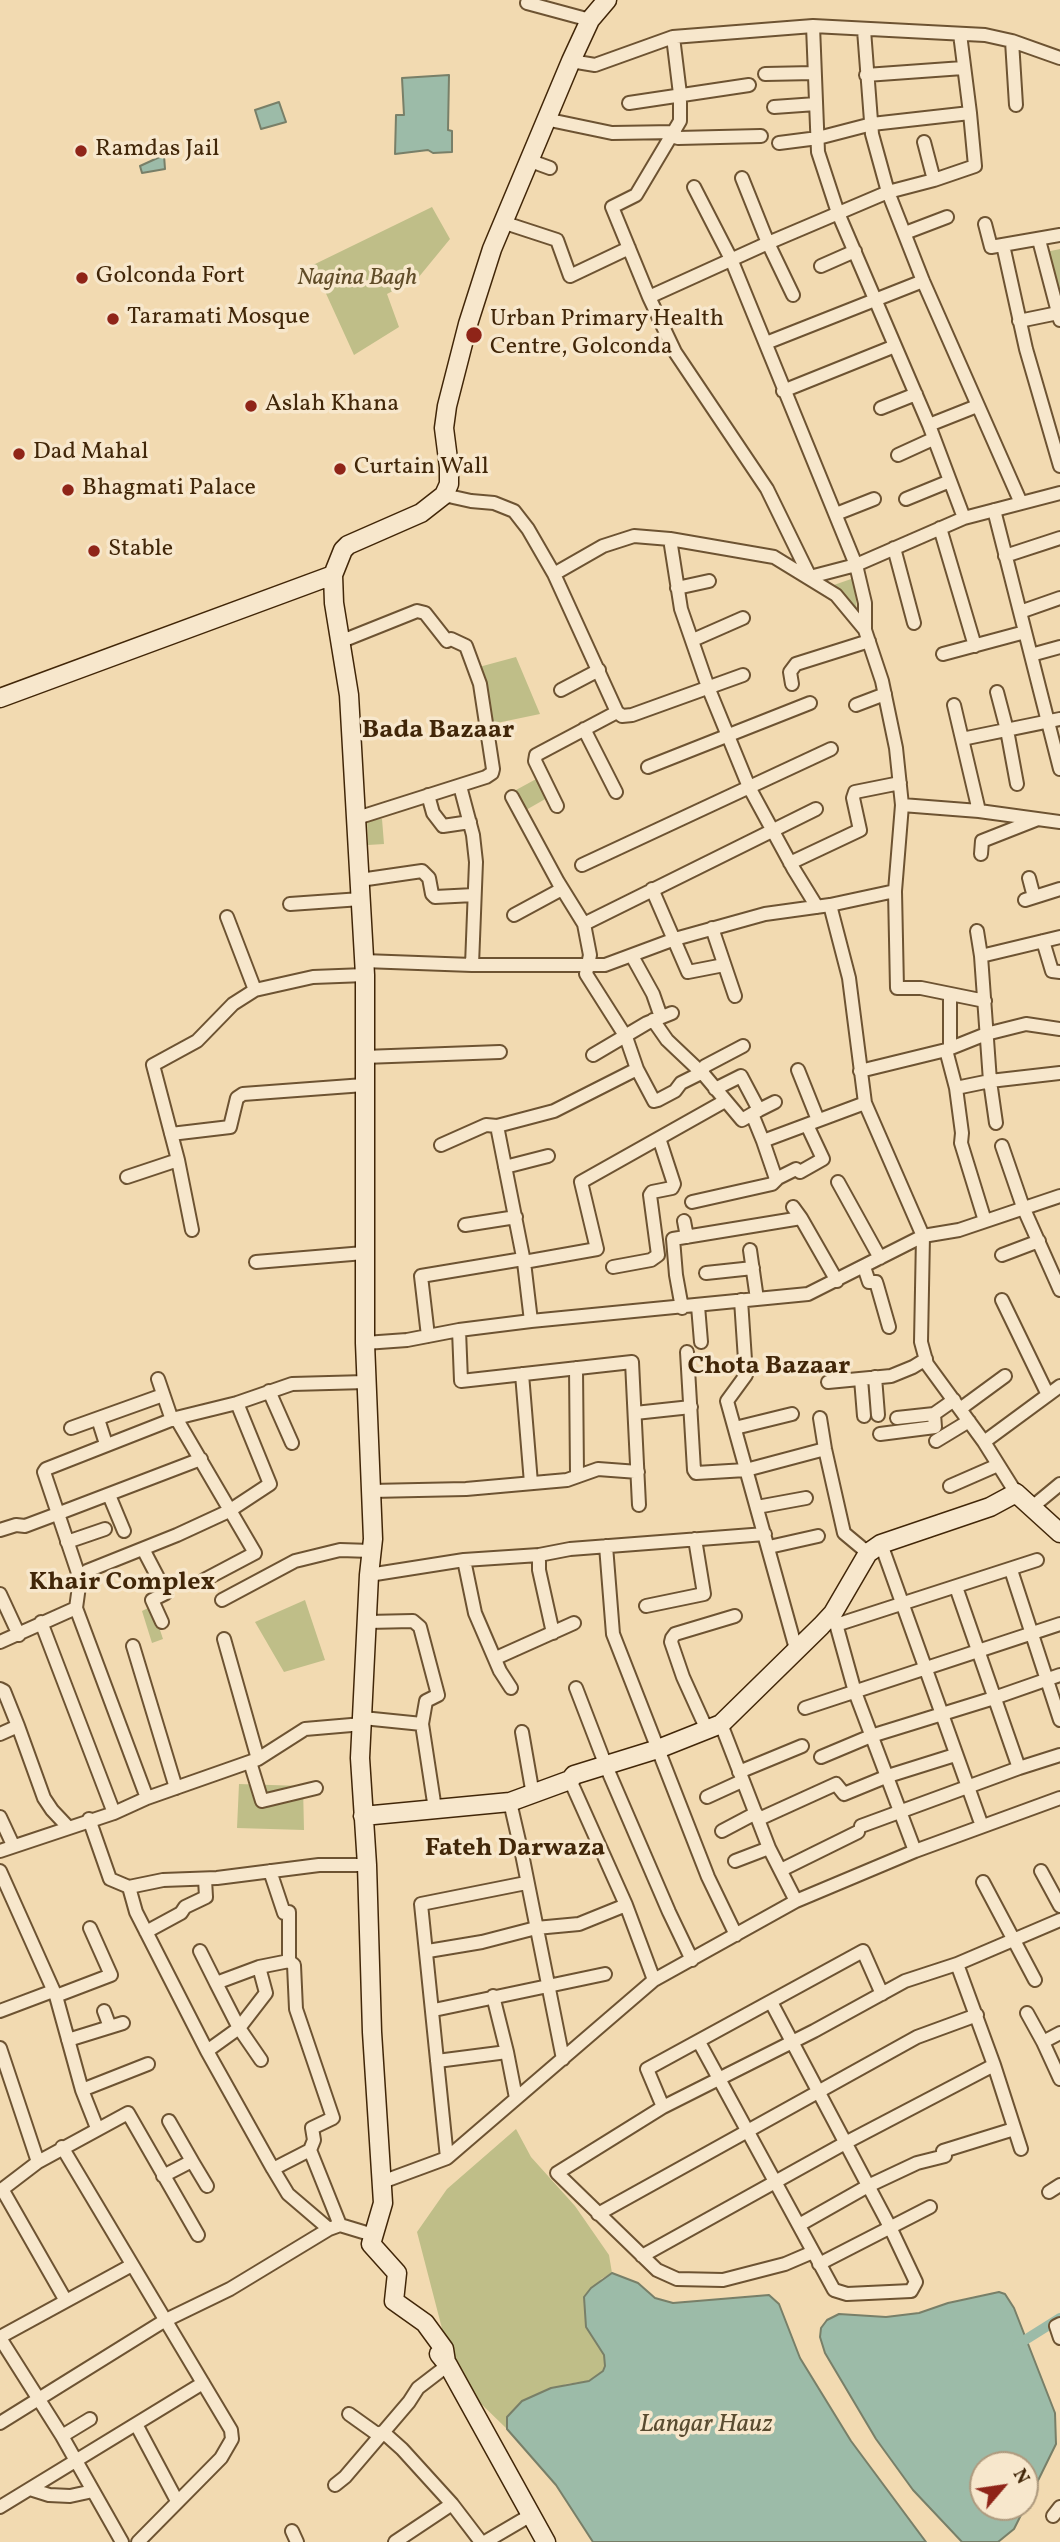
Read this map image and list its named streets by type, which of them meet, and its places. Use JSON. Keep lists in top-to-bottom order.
{
  "districts": [
    "Bada Bazaar",
    "Chota Bazaar",
    "Khair Complex",
    "Fateh Darwaza"
  ],
  "water": ["Langar Hauz"],
  "parks": ["Nagina Bagh"],
  "places": [
    "Ramdas Jail",
    "Golconda Fort",
    "Taramati Mosque",
    "Urban Primary Health Centre, Golconda",
    "Aslah Khana",
    "Dad Mahal",
    "Curtain Wall",
    "Bhagmati Palace",
    "Stable"
  ],
  "north": "top right"
}
